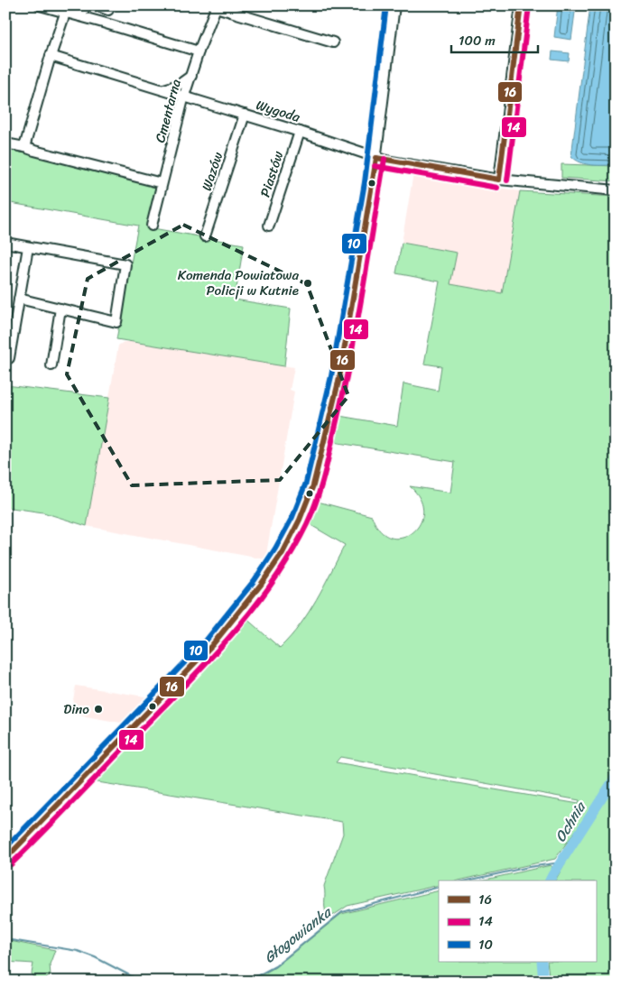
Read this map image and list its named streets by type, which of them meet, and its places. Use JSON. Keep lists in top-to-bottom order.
{
  "streets": {
    "street": [
      "Cmentarna",
      "Wygoda",
      "Wazów",
      "Piastów"
    ]
  },
  "crossings": [
    ["Cmentarna", "Wygoda"],
    ["Wygoda", "Wazów"],
    ["Wygoda", "Piastów"]
  ],
  "water": ["Ochnia", "Głogowianka"],
  "places": ["Komenda Powiatowa Policji w Kutnie", "Dino"],
  "lines": ["transit line 16", "transit line 10", "transit line 14"],
  "legend": ["16", "14", "10"],
  "scale_bar": "100 m"
}
